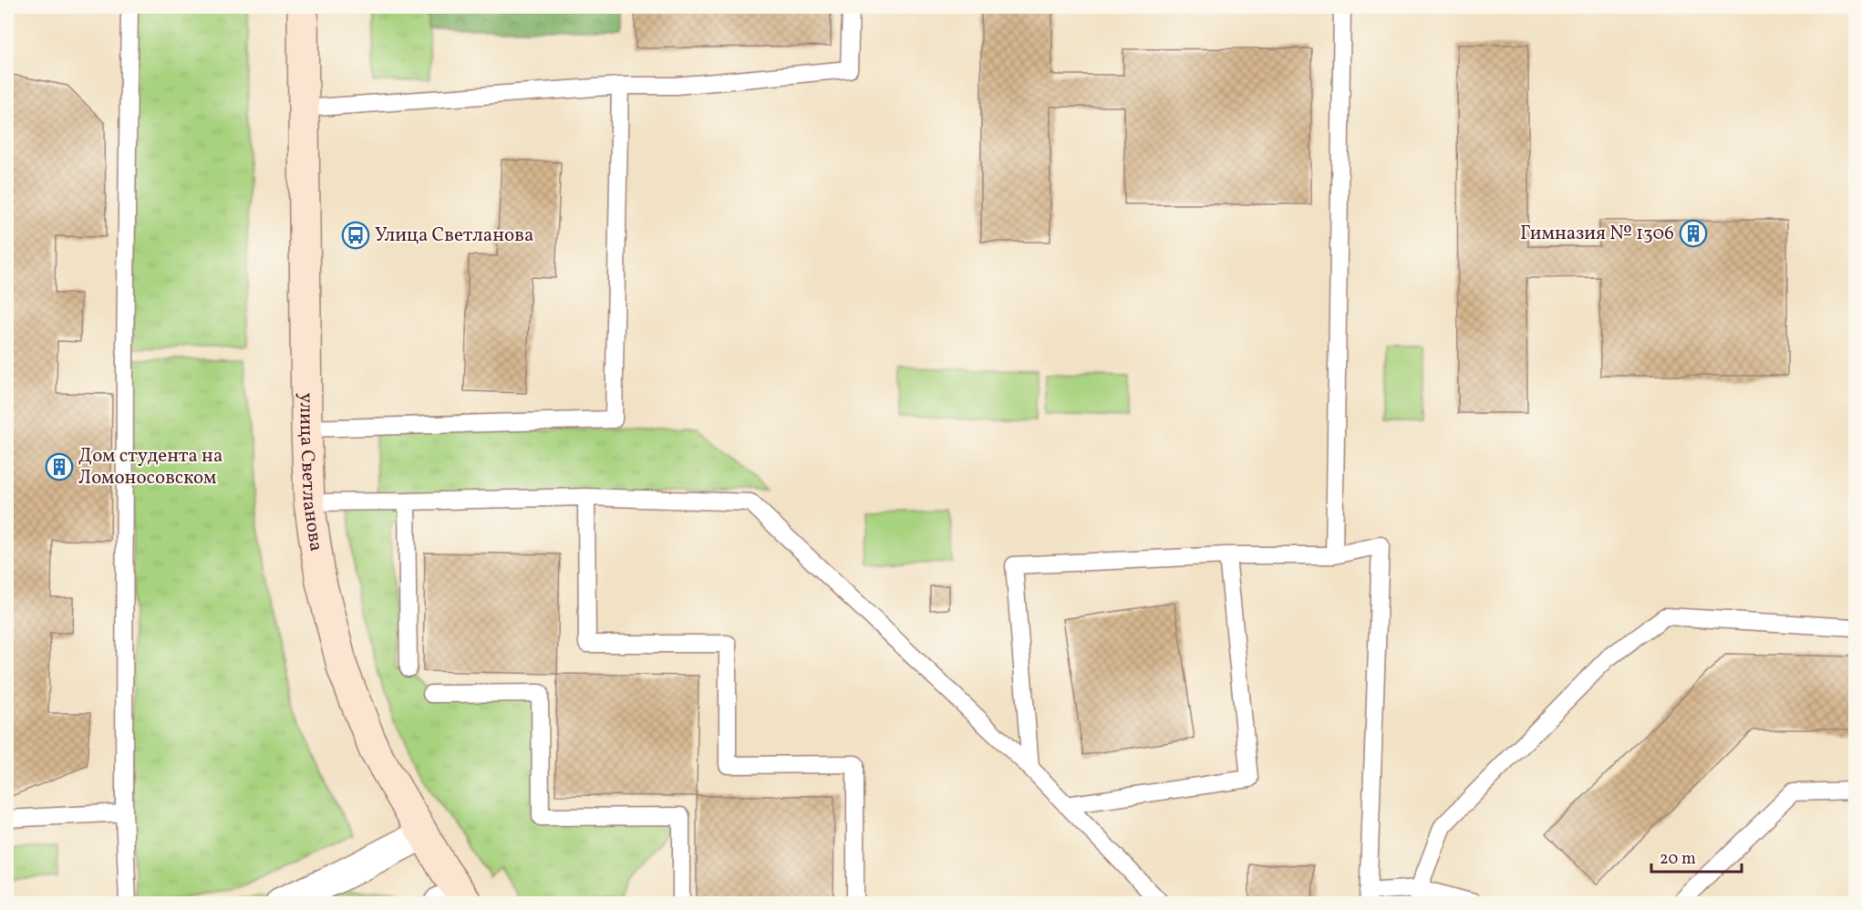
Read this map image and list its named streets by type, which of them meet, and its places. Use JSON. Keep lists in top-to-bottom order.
{
  "streets": {
    "street": ["улица Светланова"]
  },
  "places": {
    "building": ["Гимназия № 1306", "Дом студента на Ломоносовском"],
    "bus stop": ["Улица Светланова"]
  },
  "scale_bar": "20 m"
}
